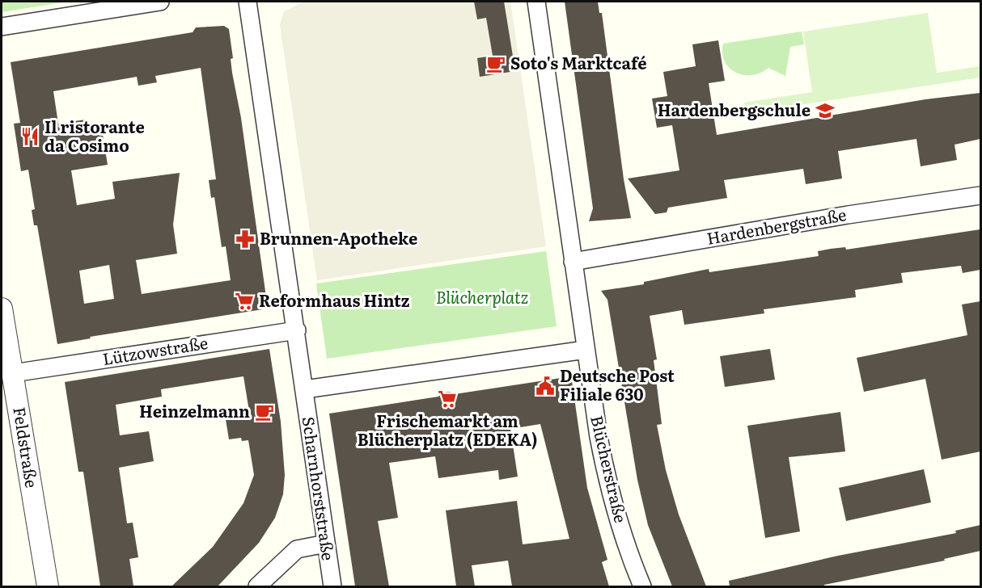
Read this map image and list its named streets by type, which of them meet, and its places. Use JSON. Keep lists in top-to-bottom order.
{
  "streets": {
    "street": [
      "Hardenbergstraße",
      "Lützowstraße",
      "Feldstraße",
      "Blücherstraße",
      "Scharnhorststraße"
    ]
  },
  "crossings": [
    ["Lützowstraße", "Feldstraße"]
  ],
  "parks": ["Blücherplatz"],
  "places": {
    "cafe": ["Soto's Marktcafé", "Heinzelmann"],
    "school or university": ["Hardenbergschule"],
    "restaurant": ["Il ristorante da Cosimo"],
    "pharmacy": ["Brunnen-Apotheke"],
    "supermarket": ["Reformhaus Hintz", "Frischemarkt am Blücherplatz (EDEKA)"],
    "public building": ["Deutsche Post Filiale 630"]
  }
}
